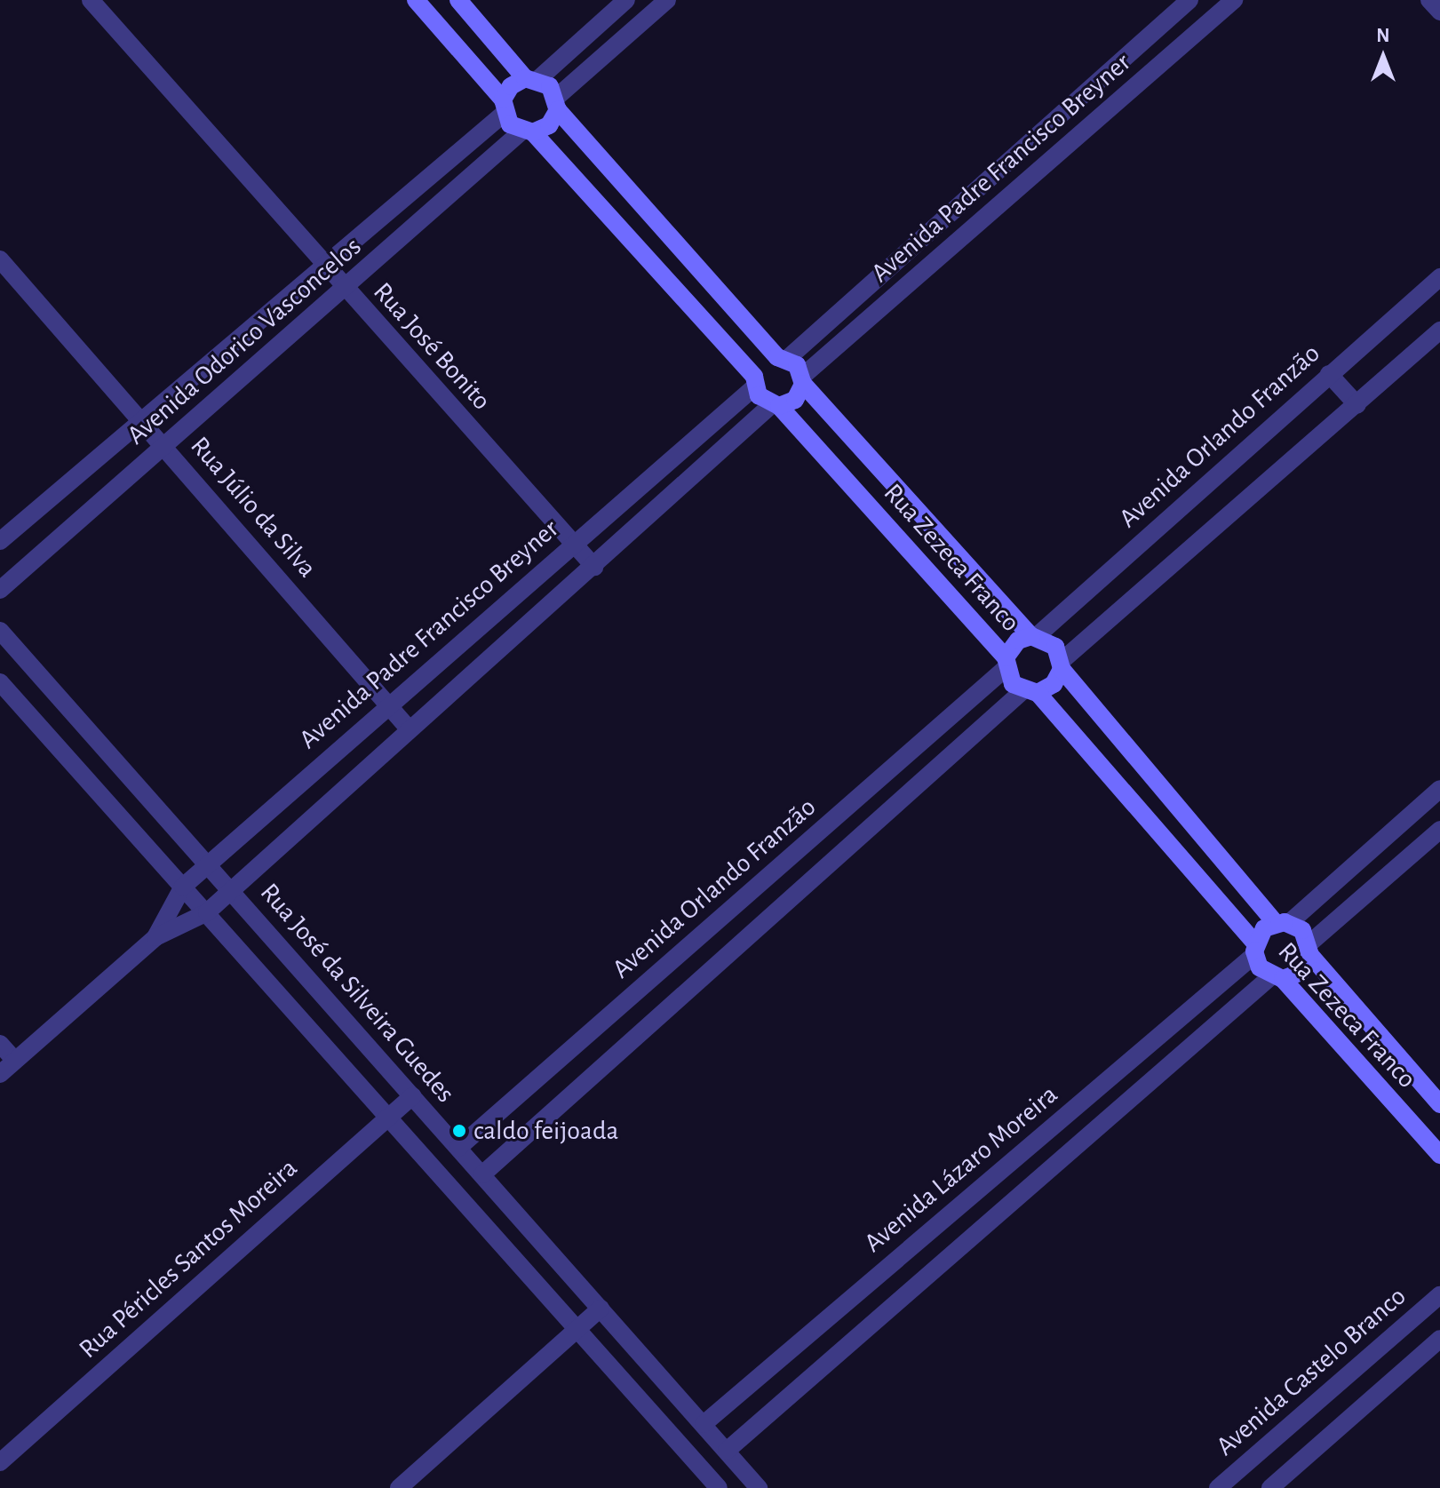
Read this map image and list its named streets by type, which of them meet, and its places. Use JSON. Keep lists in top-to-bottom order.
{
  "streets": {
    "street": [
      "Avenida Padre Francisco Breyner",
      "Avenida Odorico Vasconcelos",
      "Rua José Bonito",
      "Avenida Orlando Franzão",
      "Rua Júlio da Silva",
      "Rua Zezeca Franco",
      "Rua José da Silveira Guedes",
      "Avenida Lázaro Moreira",
      "Rua Péricles Santos Moreira",
      "Avenida Castelo Branco"
    ]
  },
  "crossings": [
    ["Avenida Padre Francisco Breyner", "Rua José Bonito"],
    ["Avenida Padre Francisco Breyner", "Rua Júlio da Silva"],
    ["Avenida Padre Francisco Breyner", "Rua Zezeca Franco"],
    ["Avenida Padre Francisco Breyner", "Rua José da Silveira Guedes"],
    ["Avenida Odorico Vasconcelos", "Rua José Bonito"],
    ["Avenida Odorico Vasconcelos", "Rua Júlio da Silva"],
    ["Avenida Odorico Vasconcelos", "Rua Zezeca Franco"],
    ["Avenida Orlando Franzão", "Rua Zezeca Franco"],
    ["Avenida Orlando Franzão", "Rua José da Silveira Guedes"],
    ["Rua Zezeca Franco", "Avenida Lázaro Moreira"],
    ["Rua José da Silveira Guedes", "Avenida Lázaro Moreira"],
    ["Rua José da Silveira Guedes", "Rua Péricles Santos Moreira"]
  ],
  "places": ["caldo feijoada"],
  "north": "top"
}
